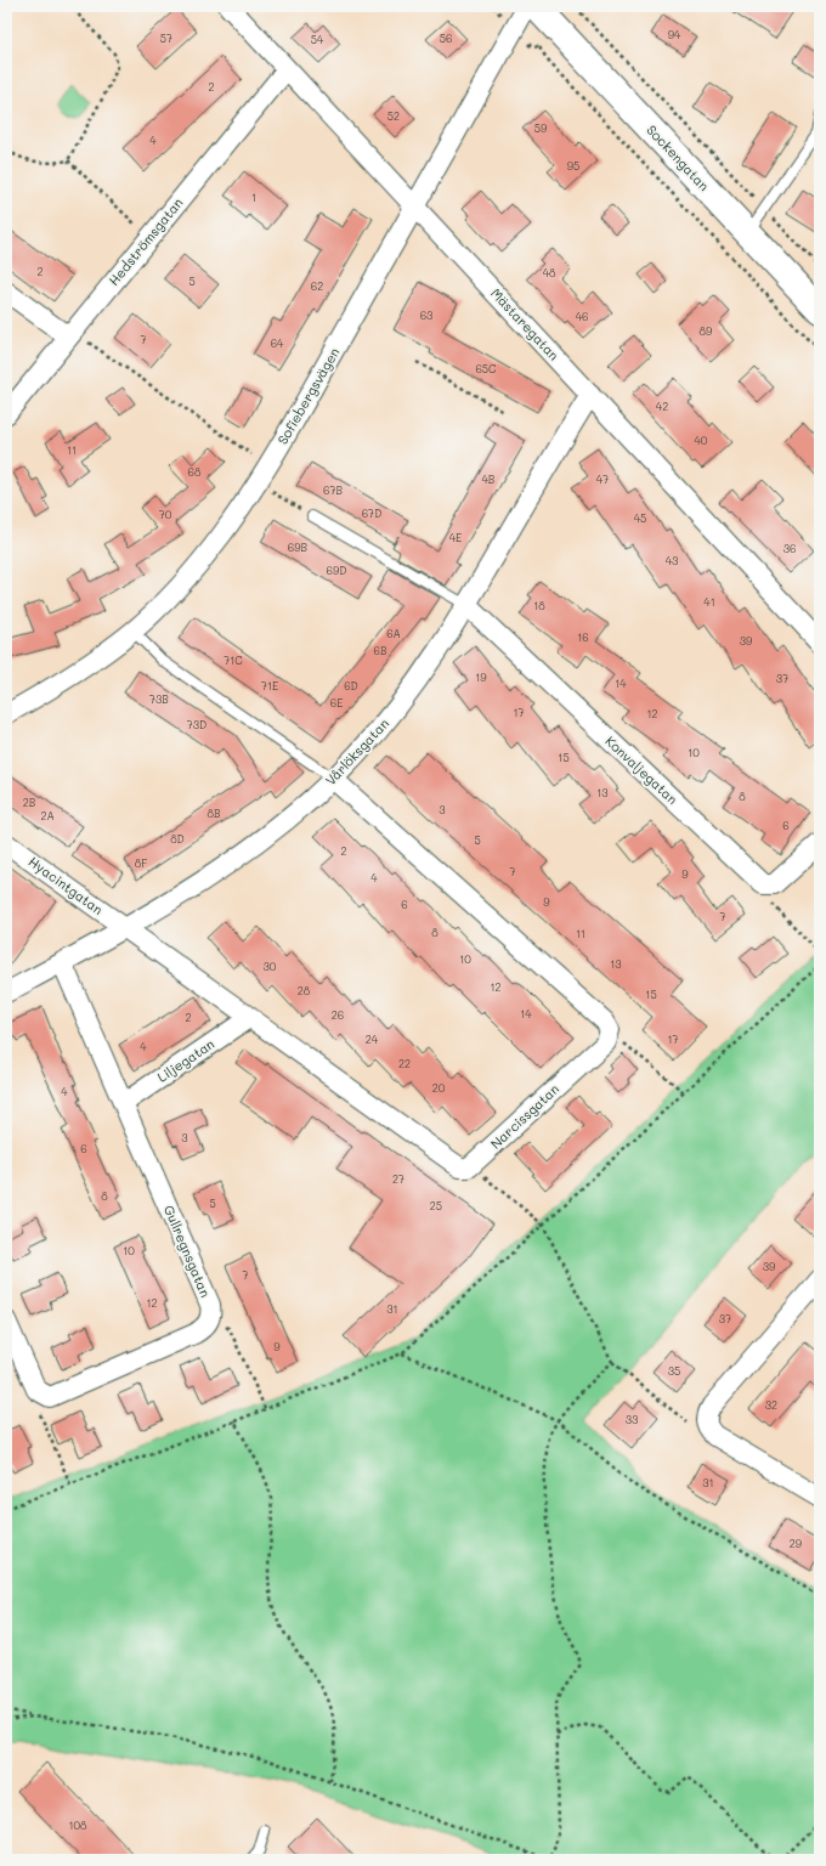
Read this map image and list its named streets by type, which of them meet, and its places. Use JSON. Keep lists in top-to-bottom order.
{
  "streets": {
    "street": [
      "Sockengatan",
      "Hedströmsgatan",
      "Mästaregatan",
      "Sofiebergsvägen",
      "Vårlöksgatan",
      "Konvaljegatan",
      "Hyacintgatan",
      "Liljegatan",
      "Narcissgatan",
      "Gullregnsgatan"
    ]
  },
  "crossings": [
    ["Hedströmsgatan", "Mästaregatan"],
    ["Mästaregatan", "Sofiebergsvägen"],
    ["Mästaregatan", "Vårlöksgatan"],
    ["Vårlöksgatan", "Konvaljegatan"],
    ["Vårlöksgatan", "Hyacintgatan"],
    ["Vårlöksgatan", "Gullregnsgatan"],
    ["Liljegatan", "Gullregnsgatan"]
  ],
  "house_numbers": [
    "94",
    "57",
    "56",
    "54",
    "2",
    "52",
    "59",
    "4",
    "95",
    "1",
    "2",
    "48",
    "5",
    "62",
    "63",
    "46",
    "89",
    "7",
    "64",
    "65C",
    "42",
    "40",
    "11",
    "68",
    "4B",
    "47",
    "67B",
    "67D",
    "70",
    "45",
    "4E",
    "69B",
    "36",
    "43",
    "69D",
    "41",
    "18",
    "6A",
    "16",
    "39",
    "6B",
    "71C",
    "19",
    "37",
    "14",
    "71E",
    "6D",
    "73B",
    "6E",
    "17",
    "12",
    "73D",
    "10",
    "15",
    "13",
    "8",
    "2B",
    "3",
    "8B",
    "2A",
    "6",
    "8D",
    "5",
    "2",
    "8F",
    "7",
    "9",
    "4",
    "9",
    "6",
    "7",
    "8",
    "11",
    "10",
    "13",
    "30",
    "12",
    "28",
    "15",
    "14",
    "26",
    "2",
    "24",
    "17",
    "4",
    "22",
    "20",
    "4",
    "3",
    "6",
    "27",
    "8",
    "5",
    "25",
    "10",
    "39",
    "7",
    "12",
    "31",
    "37",
    "9",
    "35",
    "32",
    "33",
    "31",
    "29",
    "108"
  ]
}
